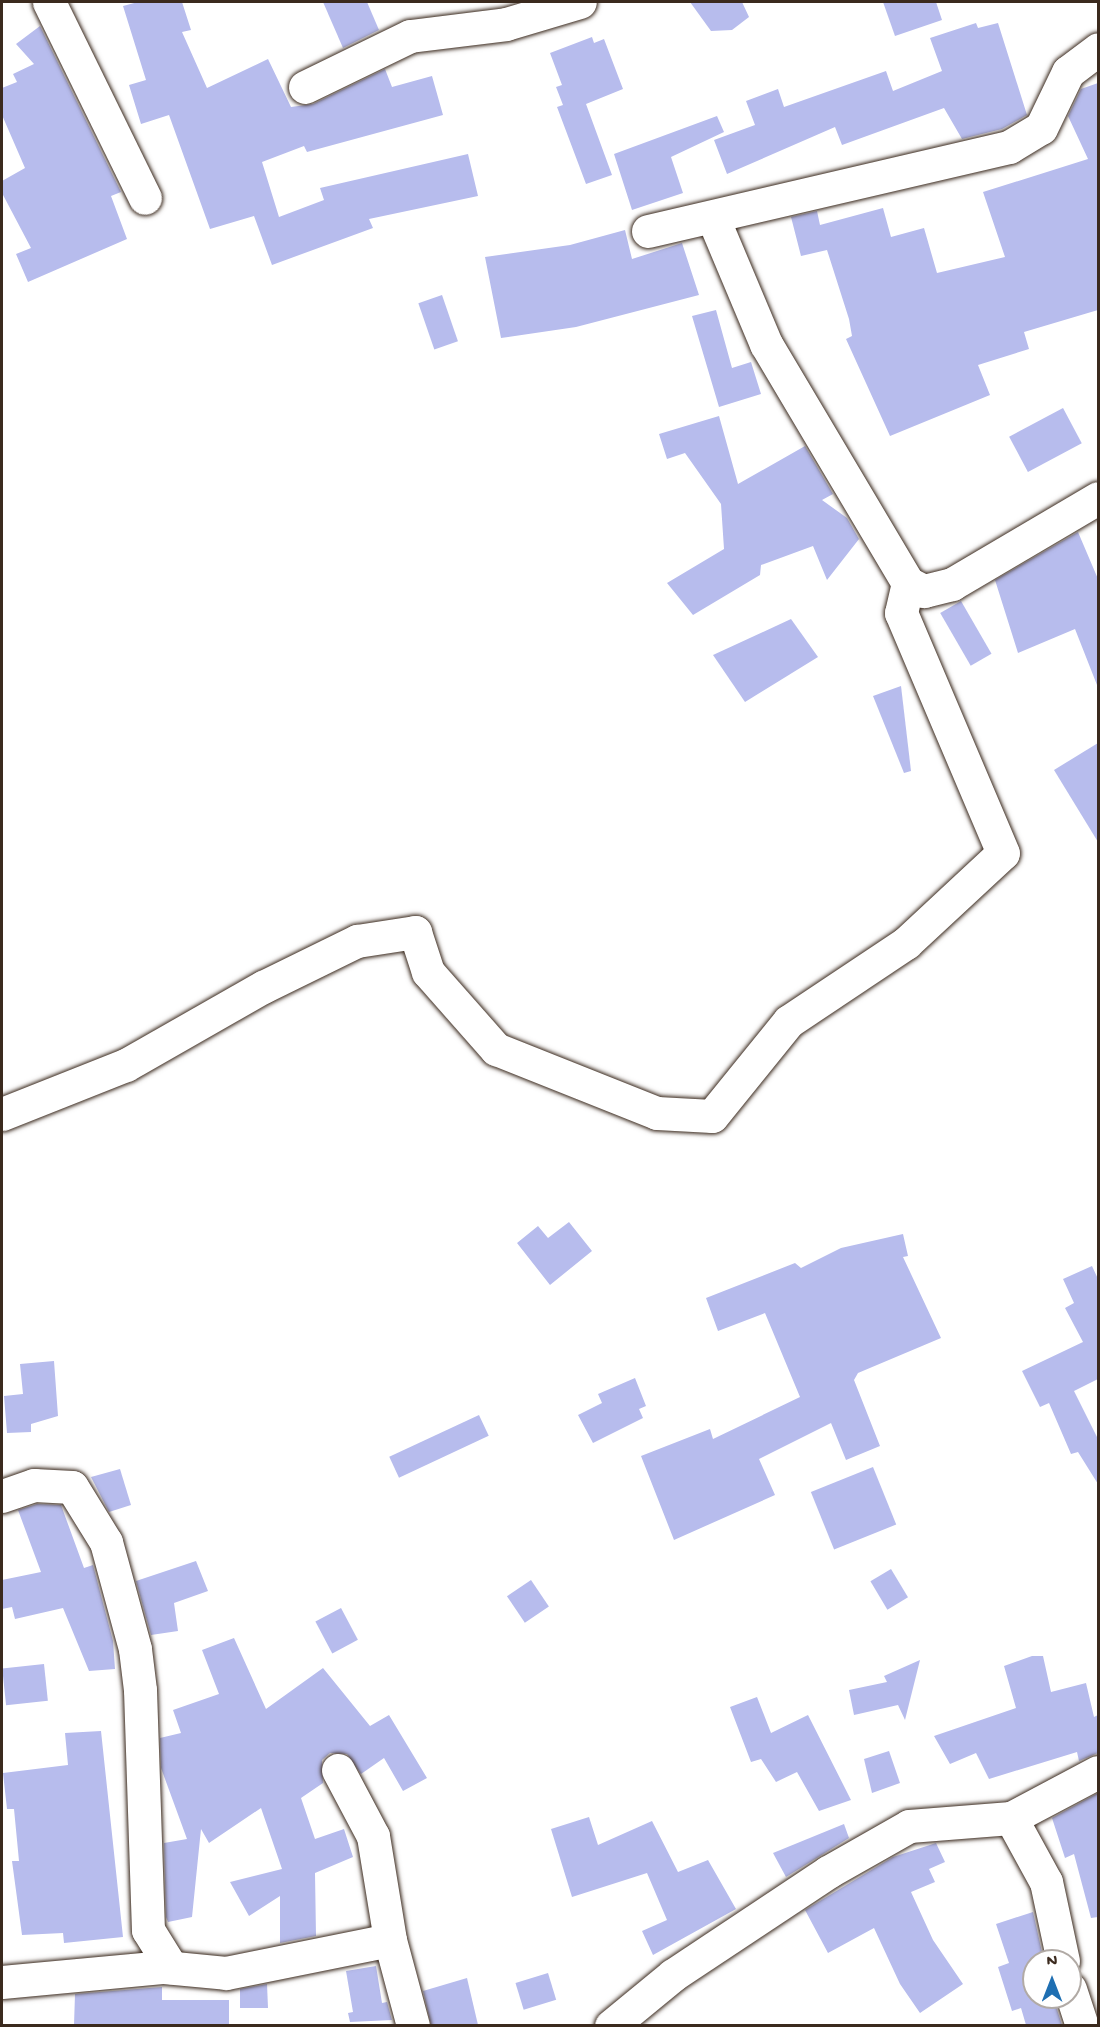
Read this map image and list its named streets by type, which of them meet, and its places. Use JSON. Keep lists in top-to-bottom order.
{
  "north": "top"
}
